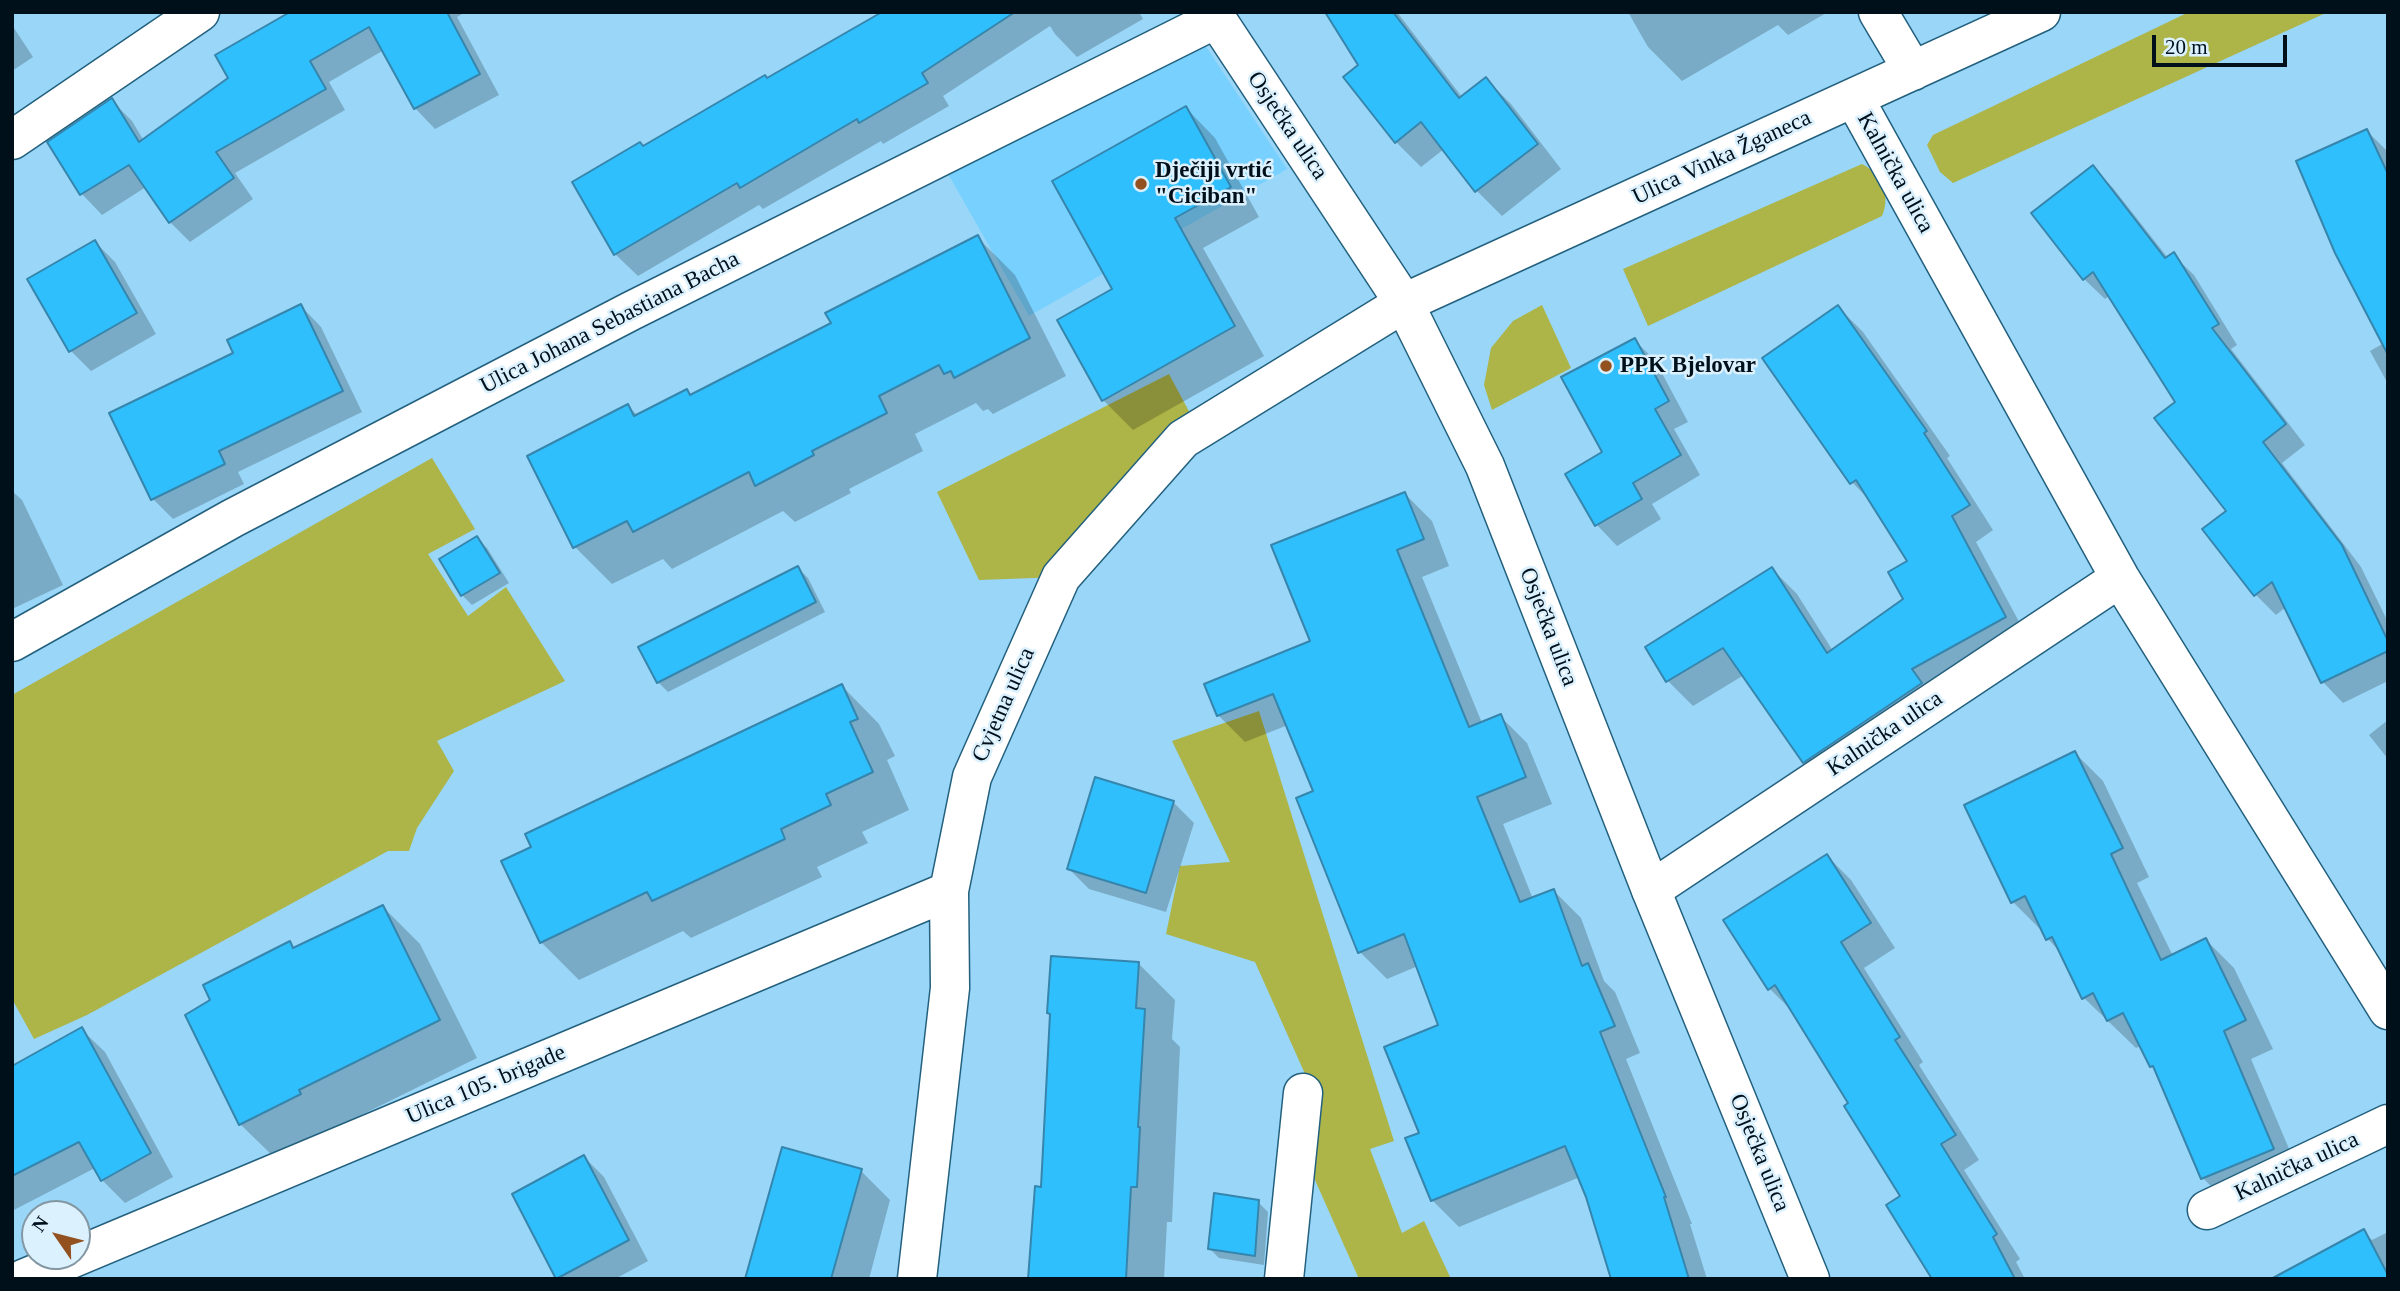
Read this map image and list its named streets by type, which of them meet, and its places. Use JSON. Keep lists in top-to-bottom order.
{
  "streets": {
    "street": [
      "Osječka ulica",
      "Ulica Vinka Žganeca",
      "Kalnička ulica",
      "Ulica Johana Sebastiana Bacha",
      "Cvjetna ulica",
      "Ulica 105. brigade"
    ]
  },
  "crossings": [
    ["Osječka ulica", "Ulica Vinka Žganeca"],
    ["Osječka ulica", "Kalnička ulica"],
    ["Osječka ulica", "Ulica Johana Sebastiana Bacha"],
    ["Osječka ulica", "Cvjetna ulica"],
    ["Ulica Vinka Žganeca", "Kalnička ulica"],
    ["Ulica Vinka Žganeca", "Cvjetna ulica"],
    ["Cvjetna ulica", "Ulica 105. brigade"]
  ],
  "places": ["Dječiji vrtić \"Ciciban\"", "PPK Bjelovar"],
  "scale_bar": "20 m",
  "north": "top left"
}
